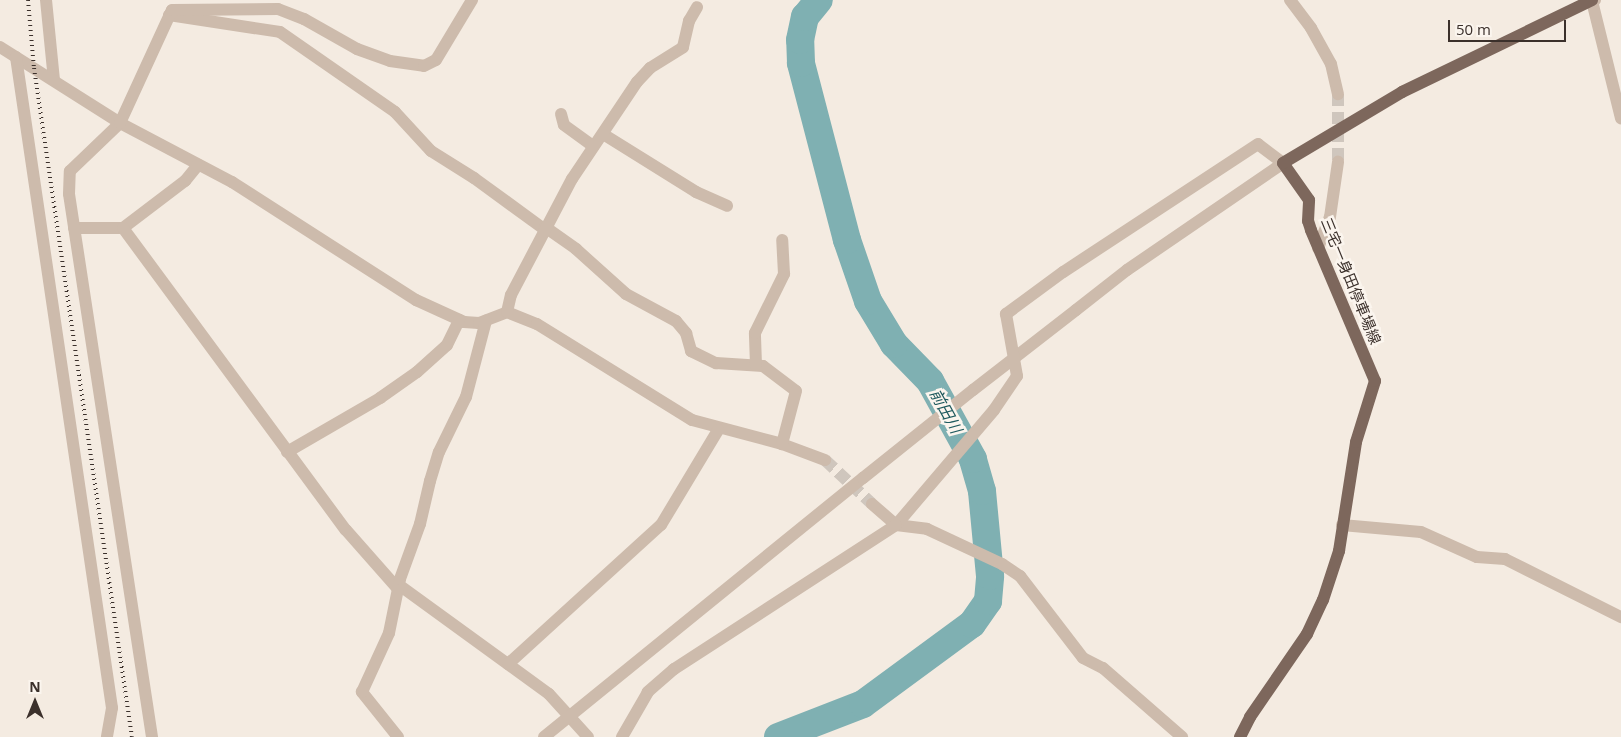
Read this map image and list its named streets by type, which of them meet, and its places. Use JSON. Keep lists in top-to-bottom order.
{
  "streets": {
    "main road": ["三宅一身田停車場線"]
  },
  "water": ["前田川"],
  "scale_bar": "50 m",
  "north": "top"
}
